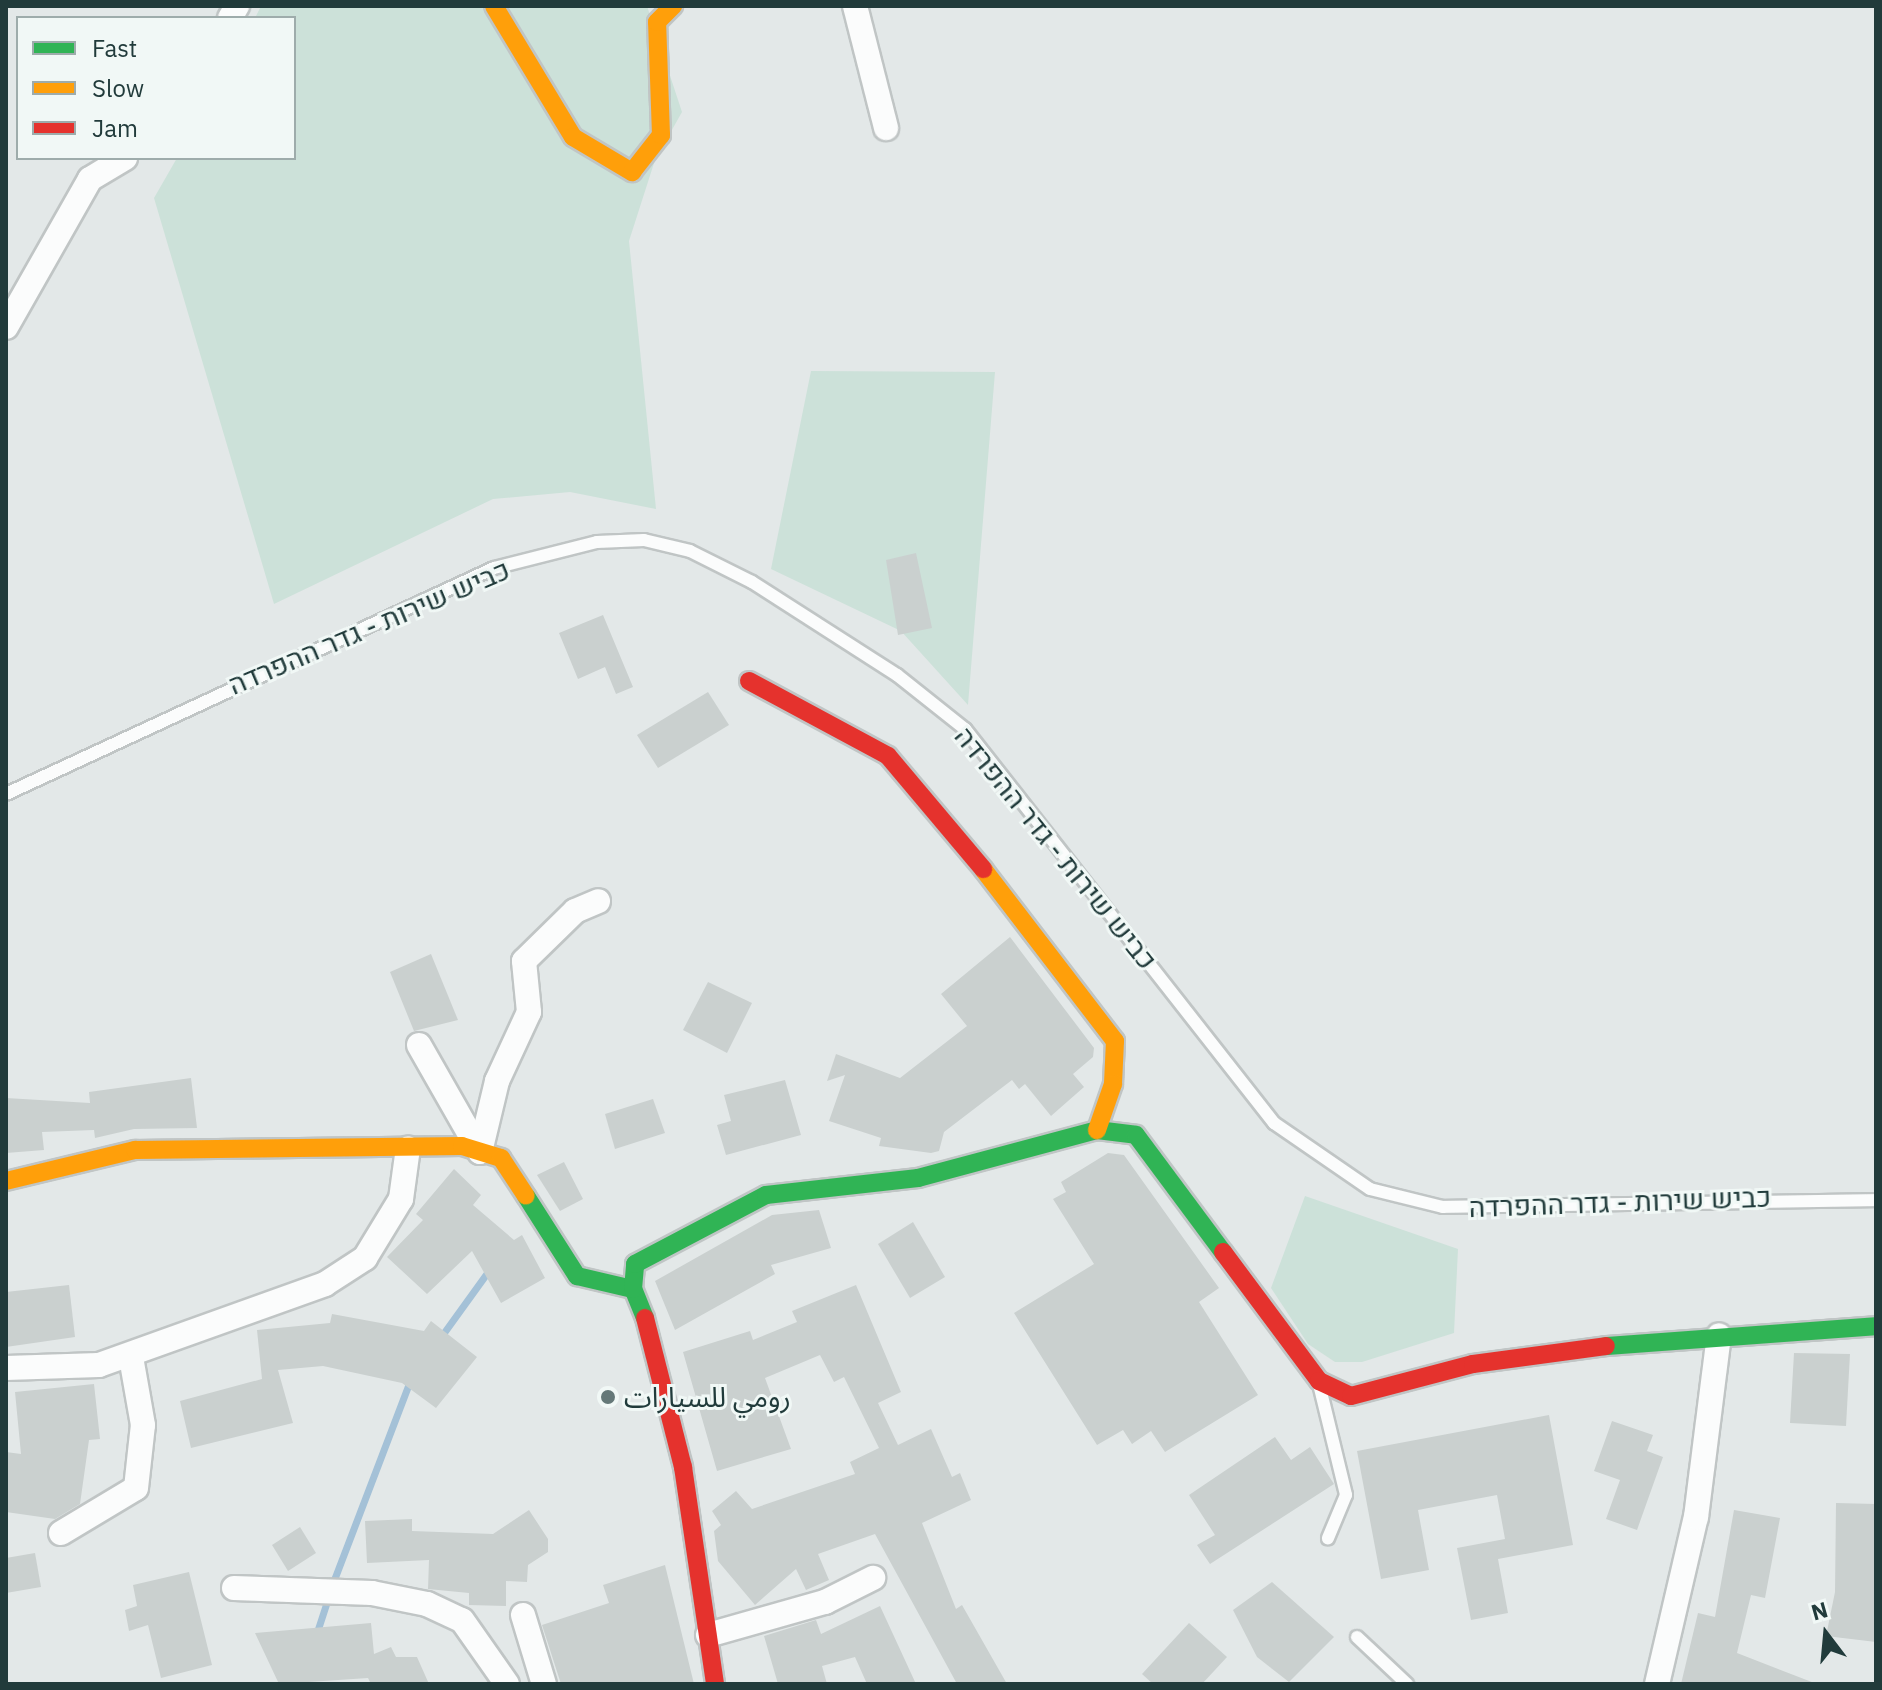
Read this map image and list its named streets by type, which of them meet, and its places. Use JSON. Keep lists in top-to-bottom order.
{
  "streets": {
    "lane": ["כביש שירות - גדר ההפרדה"]
  },
  "places": ["رومي للسيارات"],
  "legend": ["Fast", "Slow", "Jam"],
  "north": "top"
}
